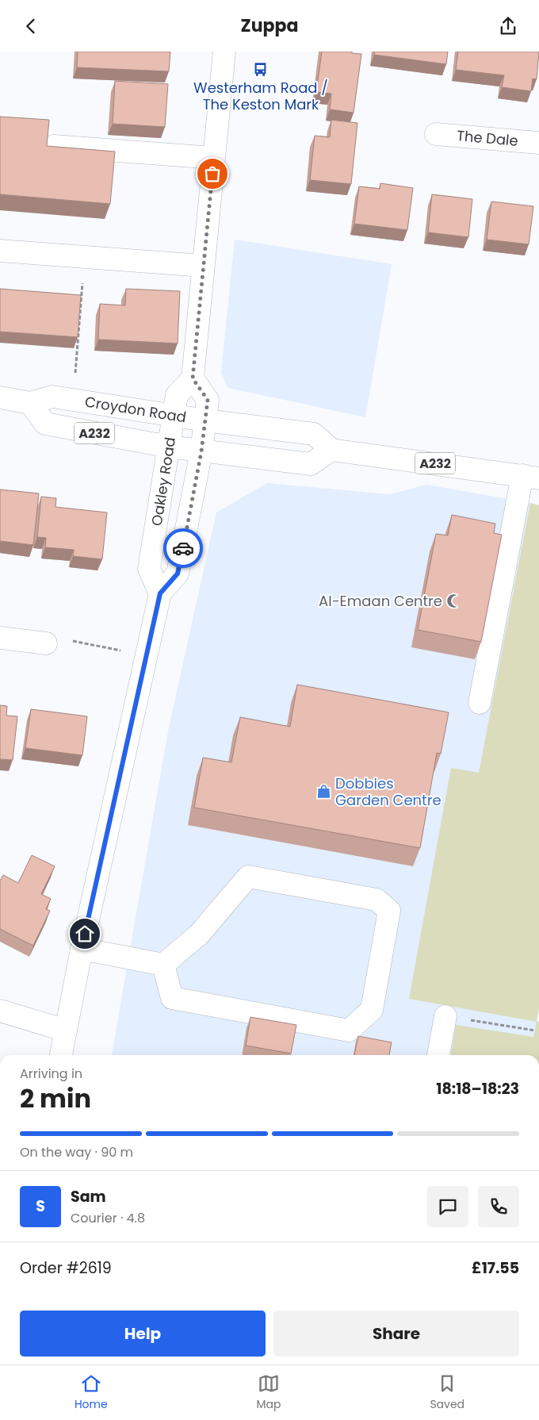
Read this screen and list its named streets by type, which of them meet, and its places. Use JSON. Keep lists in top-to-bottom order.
{
  "streets": {
    "main road": [
      "The Dale",
      "Croydon Road",
      "A232",
      "Oakley Road"
    ]
  },
  "crossings": [
    ["Croydon Road", "A232"],
    ["Croydon Road", "Oakley Road"]
  ],
  "places": {
    "bus stop": ["Westerham Road / The Keston Mark"],
    "mosque": ["Al-Emaan Centre"],
    "shop": ["Dobbies Garden Centre"]
  },
  "page": {
    "header": "Zuppa",
    "heading": ["2 min", "Arriving in", "18:18–18:23"],
    "panel": [
      "Sam",
      "Courier · 4.8",
      "Order #2619",
      "£17.55"
    ],
    "bar": "On the way · 90 m",
    "round": "S",
    "buttons": ["Help", "Share"],
    "tabs": ["Home", "Map", "Saved"]
  }
}
